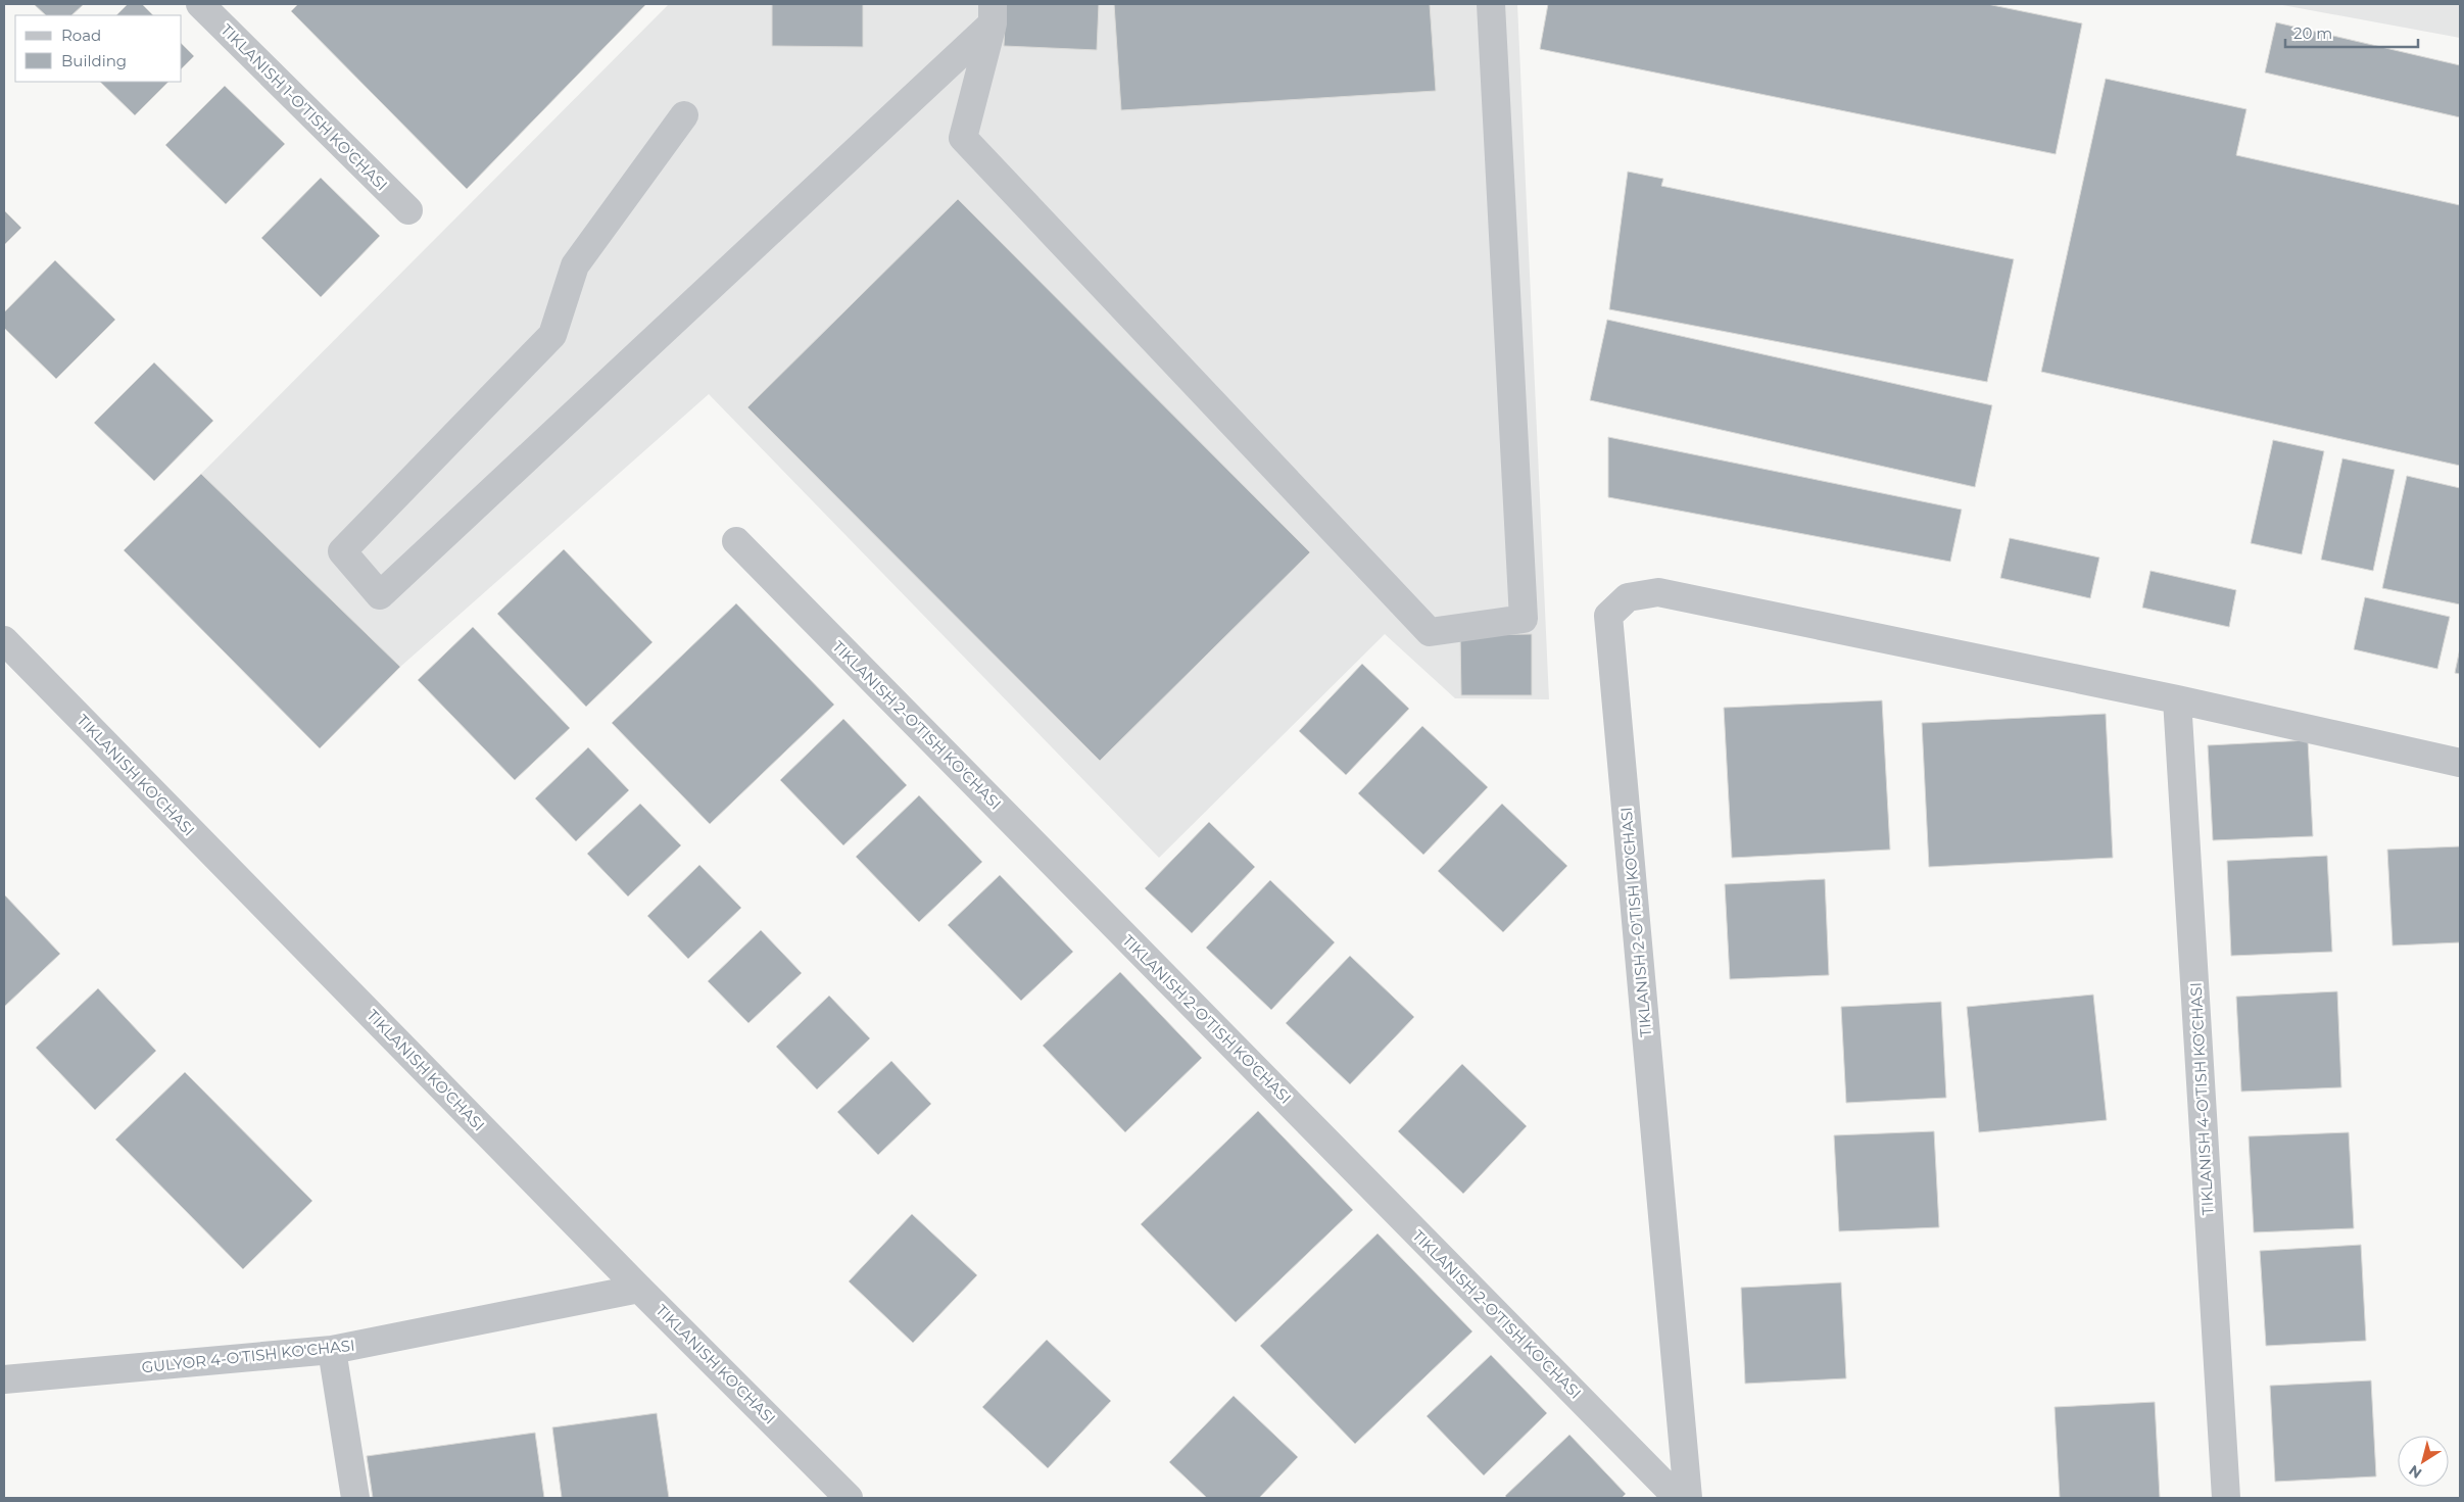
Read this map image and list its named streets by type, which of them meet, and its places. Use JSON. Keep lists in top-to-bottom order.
{
  "streets": {
    "street": [
      "TIKLANISH 1-O'TISH KO'CHASI",
      "TIKLANISH 2-O'TISH KO'CHASI",
      "TIKLANISH KO'CHASI",
      "TIKLANISH 4-O'TISH KO‘CHASI",
      "GULYOR 4-O'TISH KO'CHASI"
    ]
  },
  "crossings": [
    ["TIKLANISH 2-O'TISH KO'CHASI", "TIKLANISH 4-O'TISH KO‘CHASI"],
    ["TIKLANISH KO'CHASI", "GULYOR 4-O'TISH KO'CHASI"]
  ],
  "legend": ["Road", "Building"],
  "scale_bar": "20 m",
  "north": "bottom left"
}
